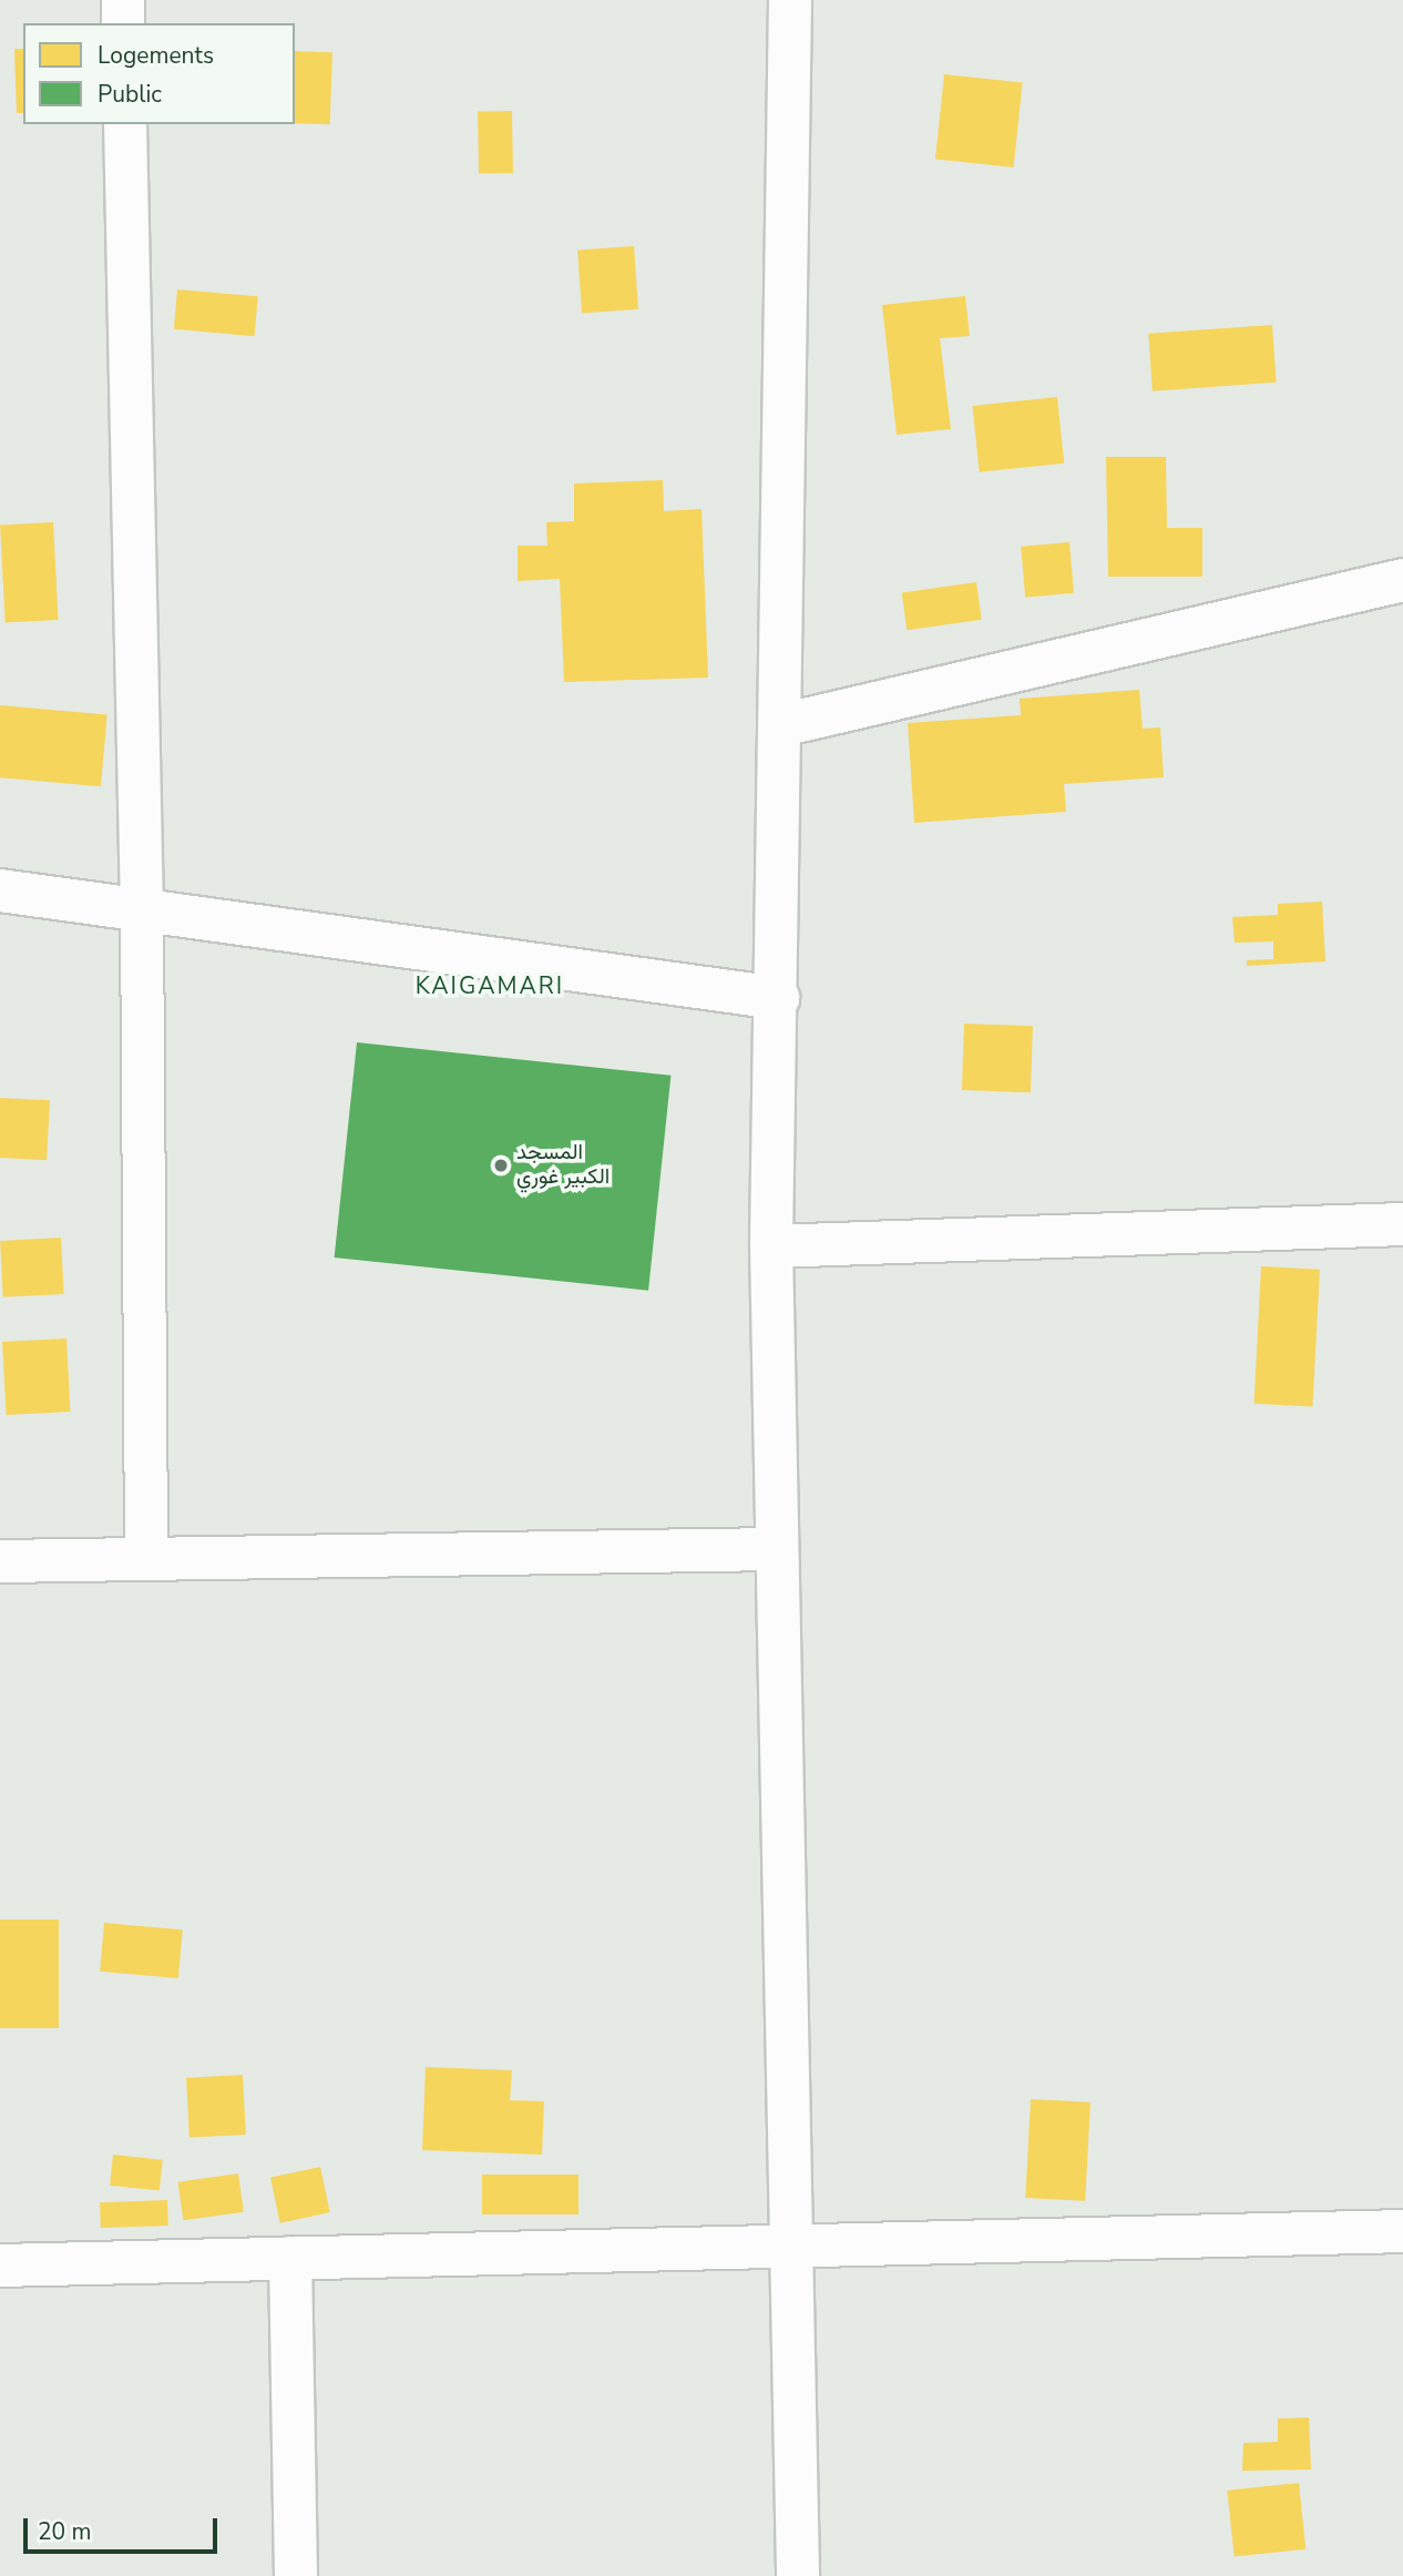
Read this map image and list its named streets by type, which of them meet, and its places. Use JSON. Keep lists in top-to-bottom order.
{
  "districts": ["KAIGAMARI"],
  "places": ["المسجد الكبير غوري"],
  "legend": ["Logements", "Public"],
  "scale_bar": "20 m"
}
